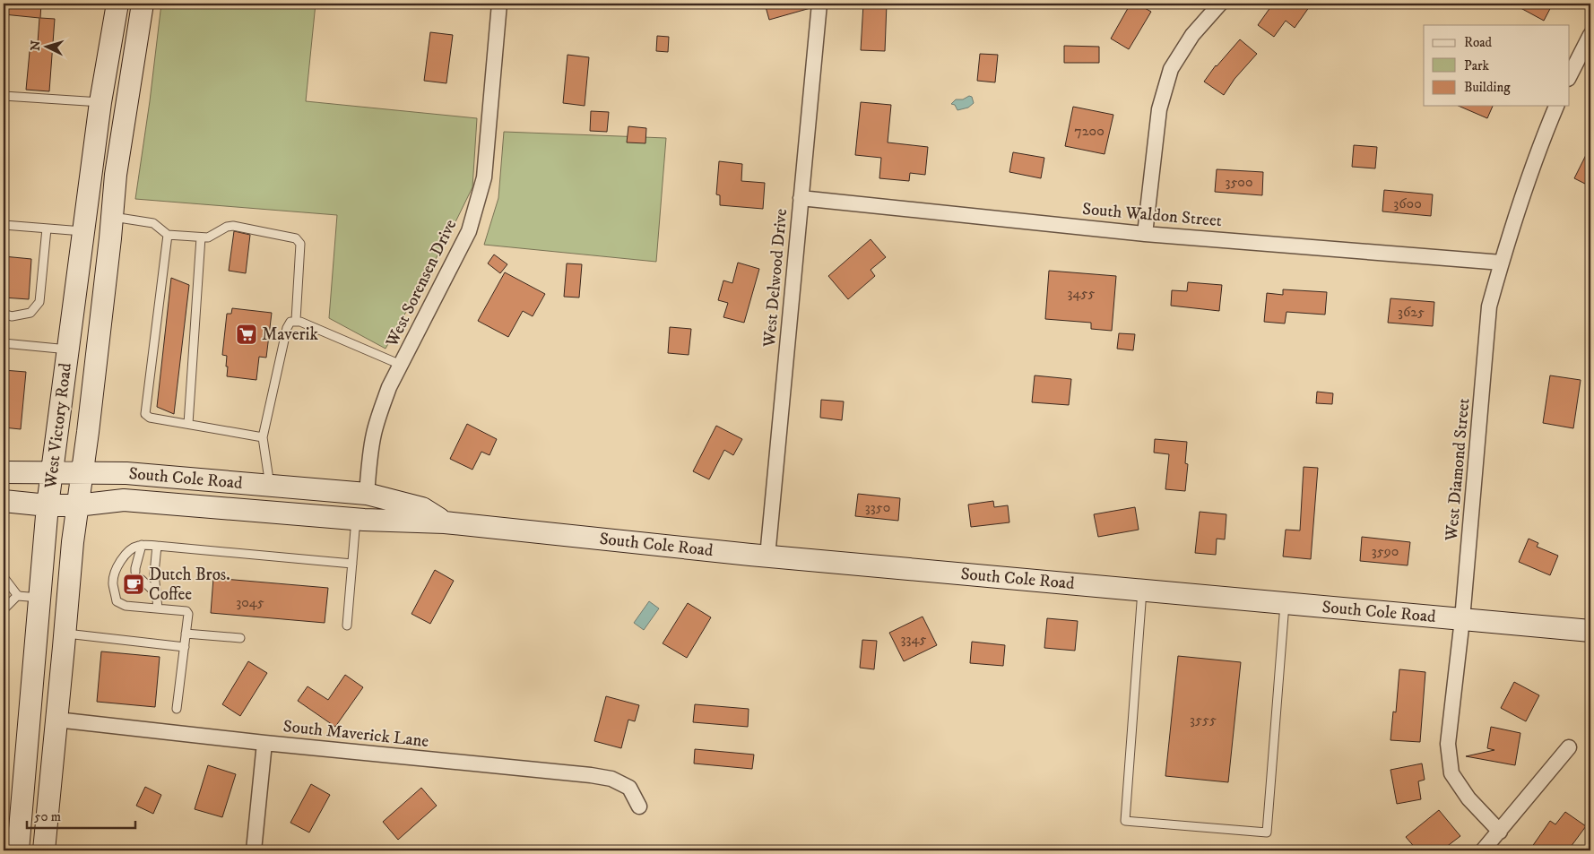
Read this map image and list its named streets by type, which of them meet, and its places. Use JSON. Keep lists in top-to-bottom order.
{
  "streets": {
    "main road": ["West Victory Road", "South Cole Road"],
    "street": [
      "South Waldon Street",
      "West Delwood Drive",
      "West Sorensen Drive",
      "West Diamond Street",
      "South Maverick Lane"
    ]
  },
  "crossings": [
    ["South Waldon Street", "West Delwood Drive"],
    ["South Waldon Street", "West Diamond Street"],
    ["West Delwood Drive", "South Cole Road"],
    ["West Sorensen Drive", "South Cole Road"],
    ["West Victory Road", "South Cole Road"],
    ["West Victory Road", "South Maverick Lane"],
    ["West Diamond Street", "South Cole Road"]
  ],
  "places": {
    "supermarket": ["Maverik"],
    "cafe": ["Dutch Bros. Coffee"]
  },
  "house_numbers": [
    "7200",
    "3500",
    "3600",
    "3455",
    "3625",
    "3350",
    "3590",
    "3045",
    "3345",
    "3555"
  ],
  "legend": ["Road", "Park", "Building"],
  "scale_bar": "50 m",
  "north": "left"
}
